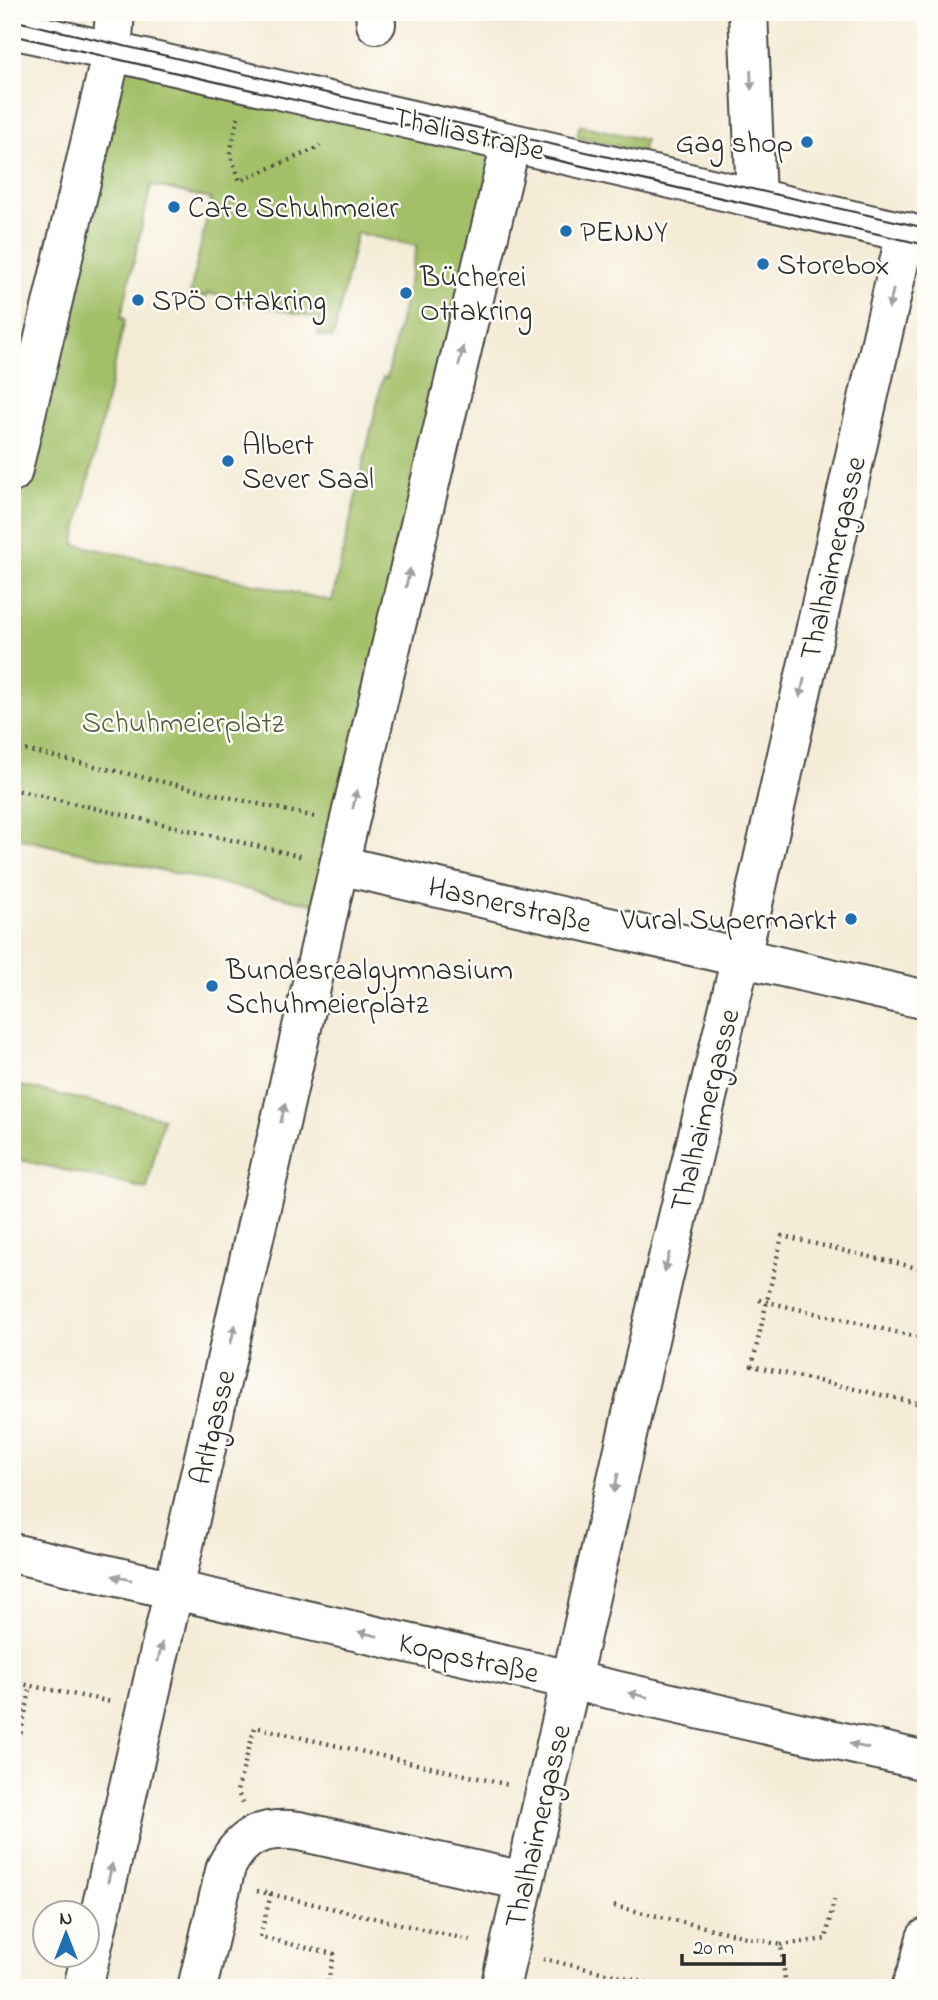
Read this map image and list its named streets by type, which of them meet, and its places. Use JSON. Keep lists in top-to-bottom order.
{
  "streets": {
    "street": [
      "Thaliastraße",
      "Thalhaimergasse",
      "Hasnerstraße",
      "Arltgasse",
      "Koppstraße"
    ]
  },
  "crossings": [
    ["Thaliastraße", "Thalhaimergasse"],
    ["Thalhaimergasse", "Hasnerstraße"],
    ["Thalhaimergasse", "Koppstraße"],
    ["Hasnerstraße", "Arltgasse"],
    ["Arltgasse", "Koppstraße"]
  ],
  "one_way": ["Thalhaimergasse", "Arltgasse", "Koppstraße"],
  "parks": ["Schuhmeierplatz"],
  "places": [
    "Gag shop",
    "Cafe Schuhmeier",
    "PENNY",
    "Storebox",
    "Bücherei Ottakring",
    "SPÖ Ottakring",
    "Albert Sever Saal",
    "Vural Supermarkt",
    "Bundesrealgymnasium Schuhmeierplatz"
  ],
  "scale_bar": "20 m",
  "north": "top"
}
